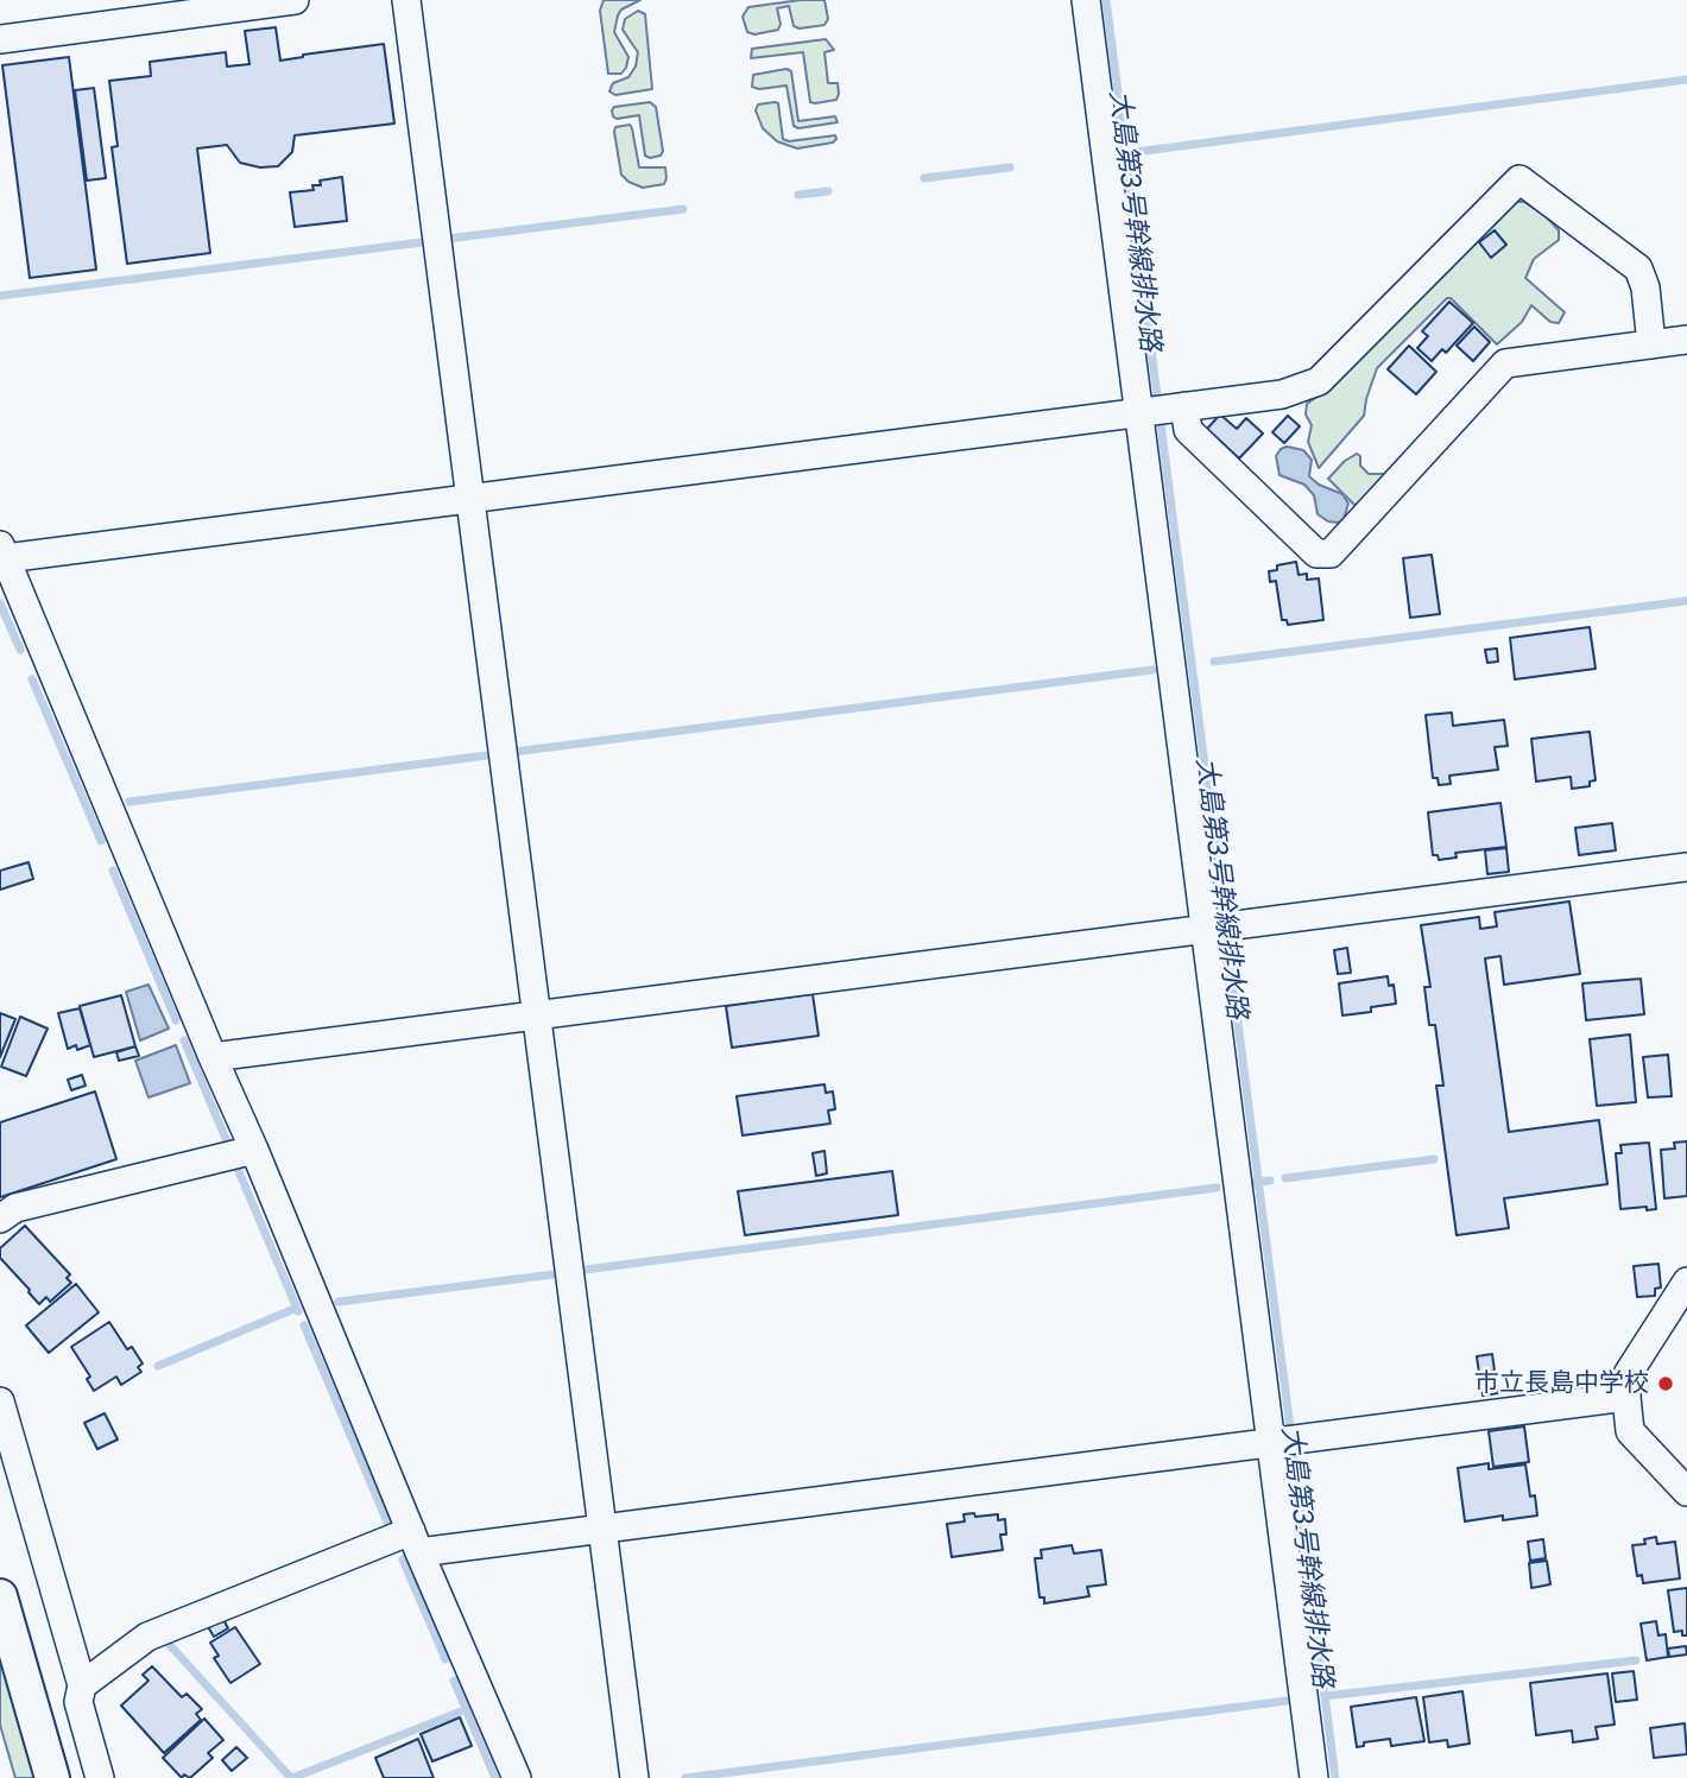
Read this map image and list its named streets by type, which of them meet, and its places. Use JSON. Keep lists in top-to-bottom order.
{
  "water": ["大島第3号幹線排水路"],
  "places": ["市立長島中学校"]
}
